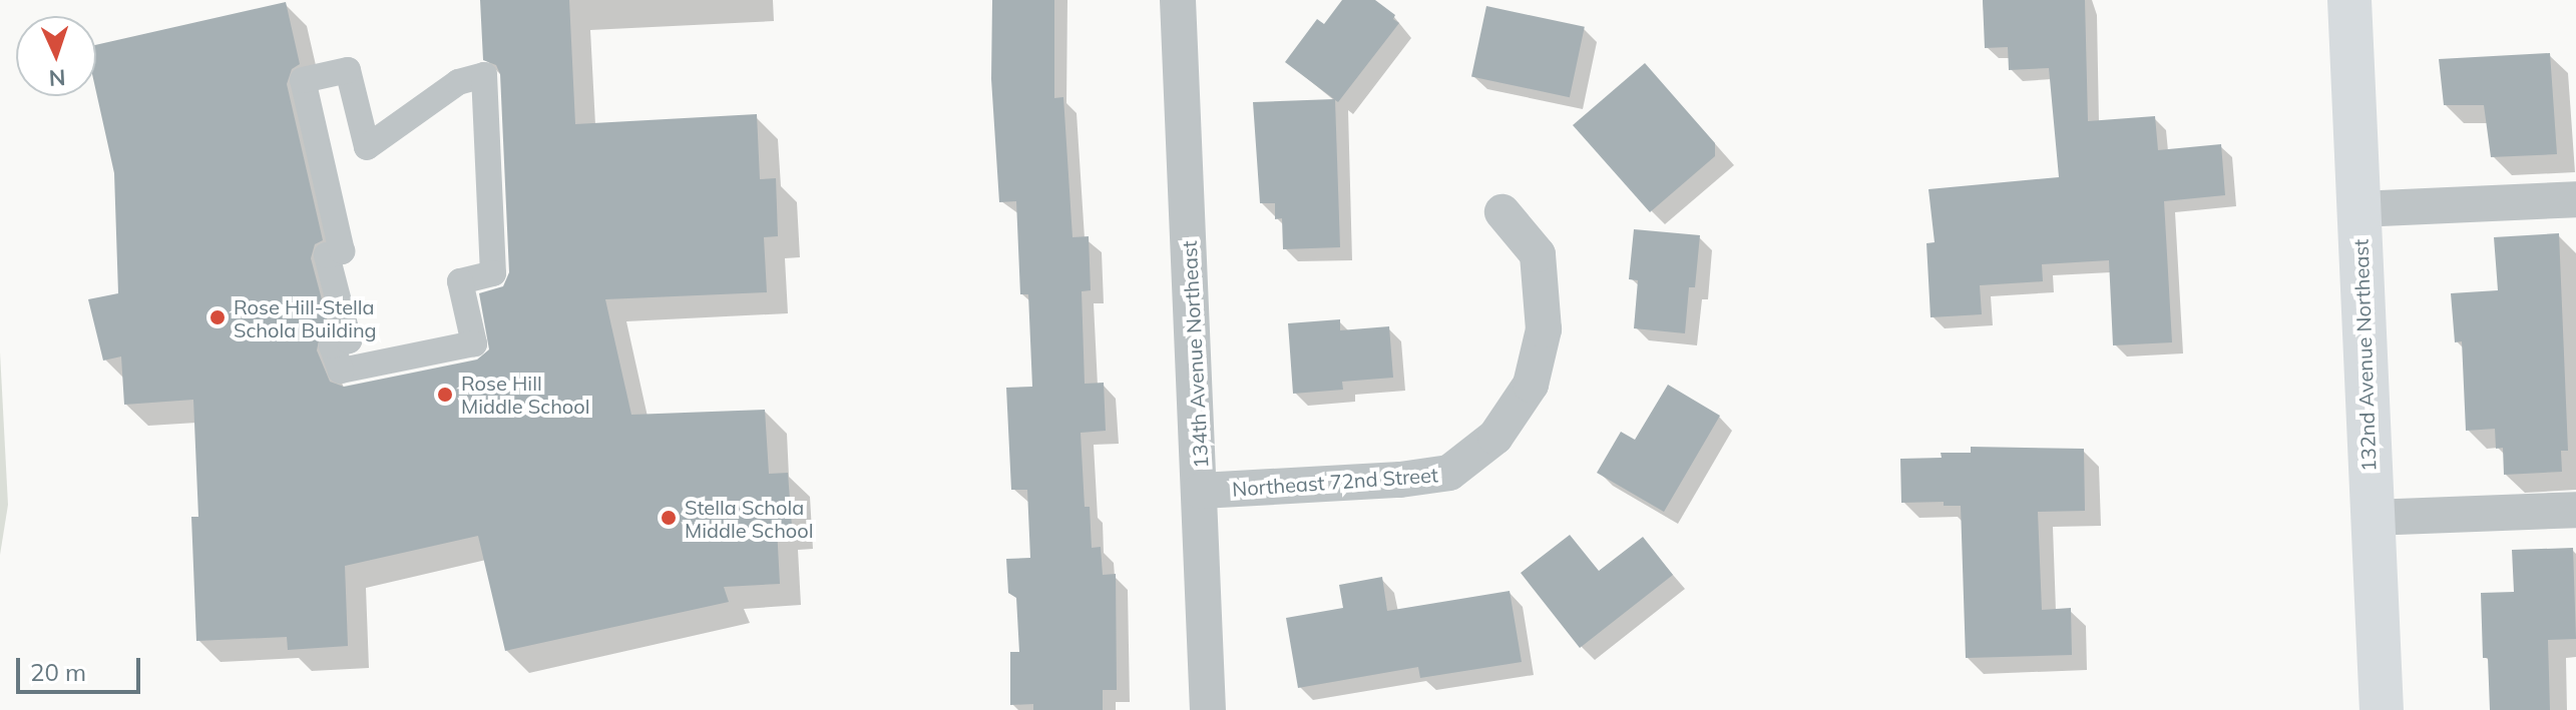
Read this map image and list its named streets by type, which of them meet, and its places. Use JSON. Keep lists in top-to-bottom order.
{
  "streets": {
    "main road": ["132nd Avenue Northeast"],
    "street": ["134th Avenue Northeast", "Northeast 72nd Street"]
  },
  "crossings": [
    ["134th Avenue Northeast", "Northeast 72nd Street"]
  ],
  "places": ["Rose Hill-Stella Schola Building", "Rose Hill Middle School", "Stella Schola Middle School"],
  "scale_bar": "20 m",
  "north": "bottom"
}
